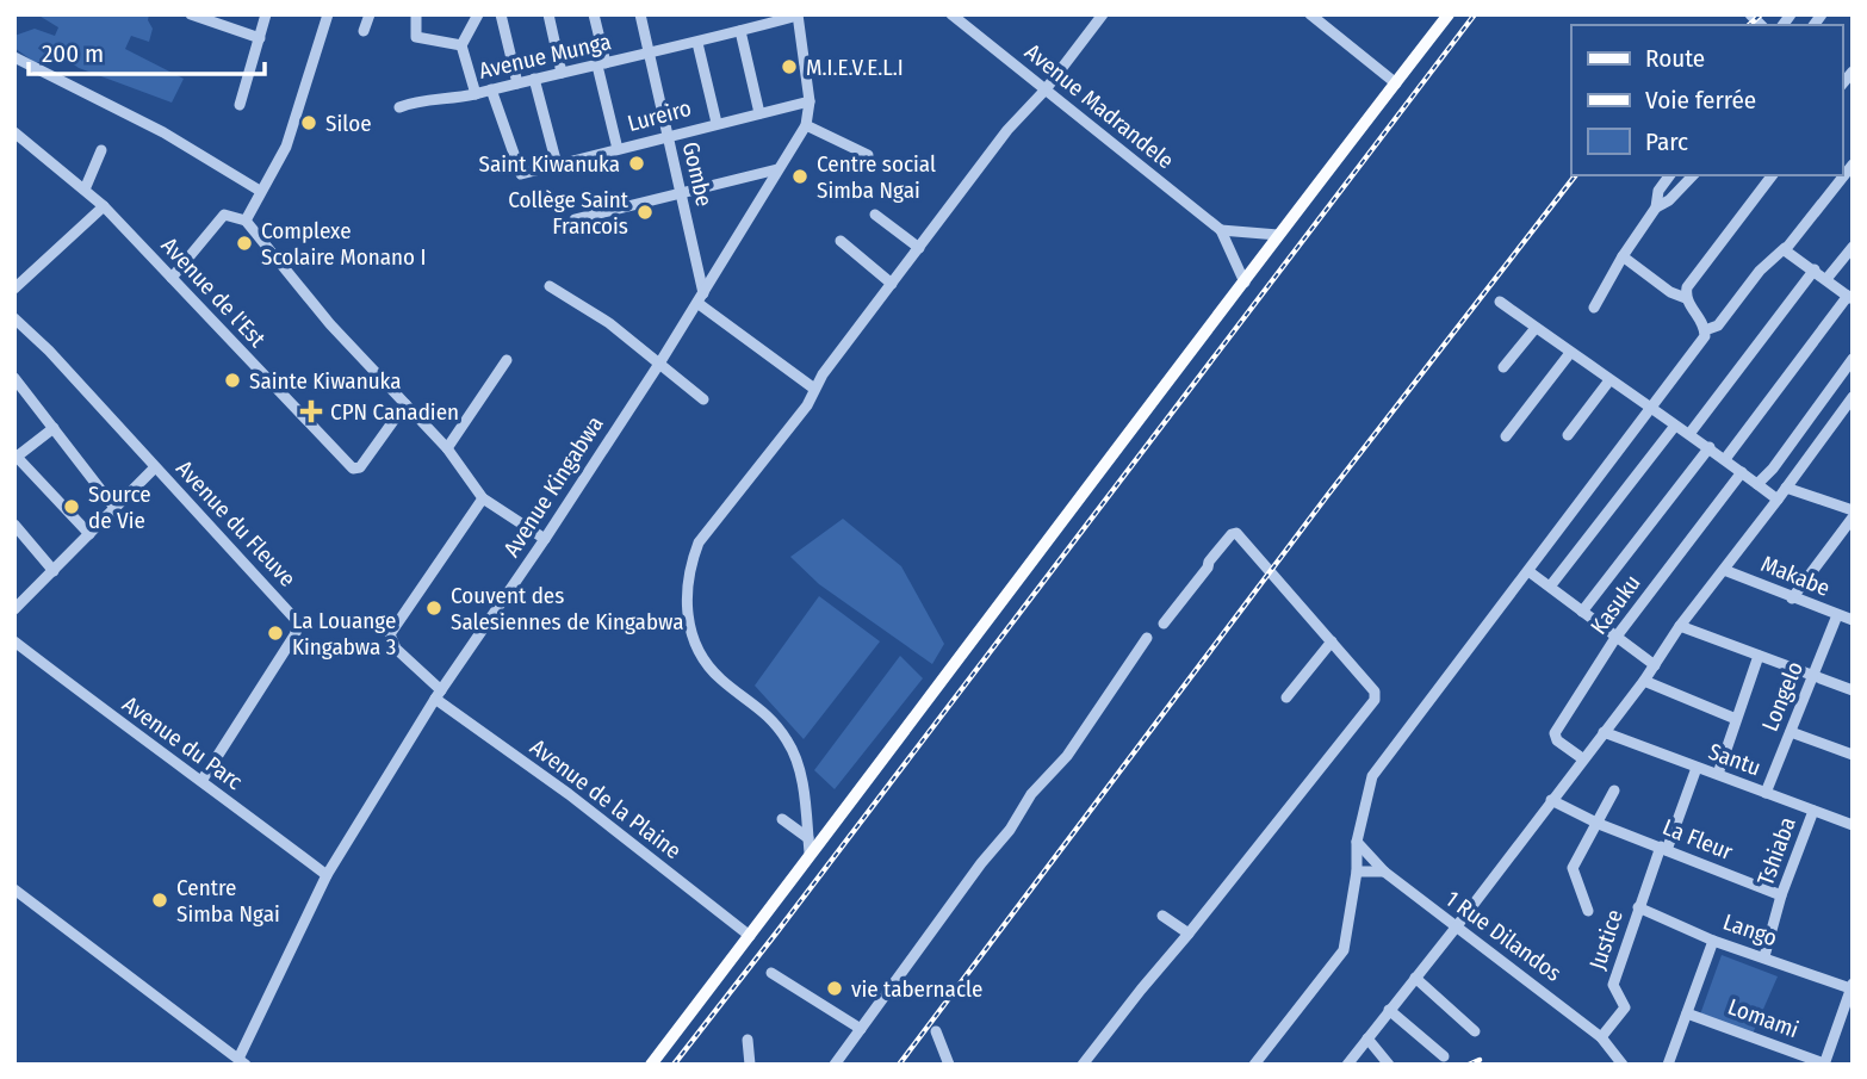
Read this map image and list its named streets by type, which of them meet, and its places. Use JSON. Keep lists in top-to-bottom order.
{
  "streets": {
    "street": [
      "Avenue Munga",
      "Avenue Madrandele",
      "Lureiro",
      "Gombe",
      "Avenue de l'Est",
      "Avenue Kingabwa",
      "Avenue du Fleuve",
      "Makabe",
      "Kasuku",
      "Longelo",
      "Avenue du Parc",
      "Santu",
      "Avenue de la Plaine",
      "La Fleur",
      "Tshiaba",
      "Lango",
      "1 Rue Dilandos",
      "Justice",
      "Lomami"
    ]
  },
  "crossings": [
    ["Avenue Munga", "Lureiro"],
    ["Avenue Munga", "Gombe"],
    ["Avenue Munga", "Avenue Kingabwa"],
    ["Lureiro", "Gombe"],
    ["Lureiro", "Avenue Kingabwa"],
    ["Gombe", "Avenue Kingabwa"],
    ["Avenue Kingabwa", "Avenue du Parc"],
    ["Avenue Kingabwa", "Avenue de la Plaine"],
    ["Avenue du Fleuve", "Avenue du Parc"],
    ["Makabe", "Longelo"],
    ["Longelo", "Santu"],
    ["Santu", "Tshiaba"],
    ["Santu", "Justice"],
    ["La Fleur", "Tshiaba"],
    ["La Fleur", "Justice"],
    ["Tshiaba", "Lango"],
    ["Lango", "Justice"],
    ["1 Rue Dilandos", "Justice"]
  ],
  "places": {
    "other": [
      "M.I.E.V.E.L.I",
      "Siloe",
      "Saint Kiwanuka",
      "Centre social Simba Ngai",
      "Collège Saint Francois",
      "Complexe Scolaire Monano I",
      "Sainte Kiwanuka",
      "Source de Vie",
      "Couvent des Salesiennes de Kingabwa",
      "La Louange Kingabwa 3",
      "Centre Simba Ngai",
      "vie tabernacle"
    ],
    "health": ["CPN Canadien"]
  },
  "legend": ["Route", "Voie ferrée", "Parc"],
  "scale_bar": "200 m"
}
